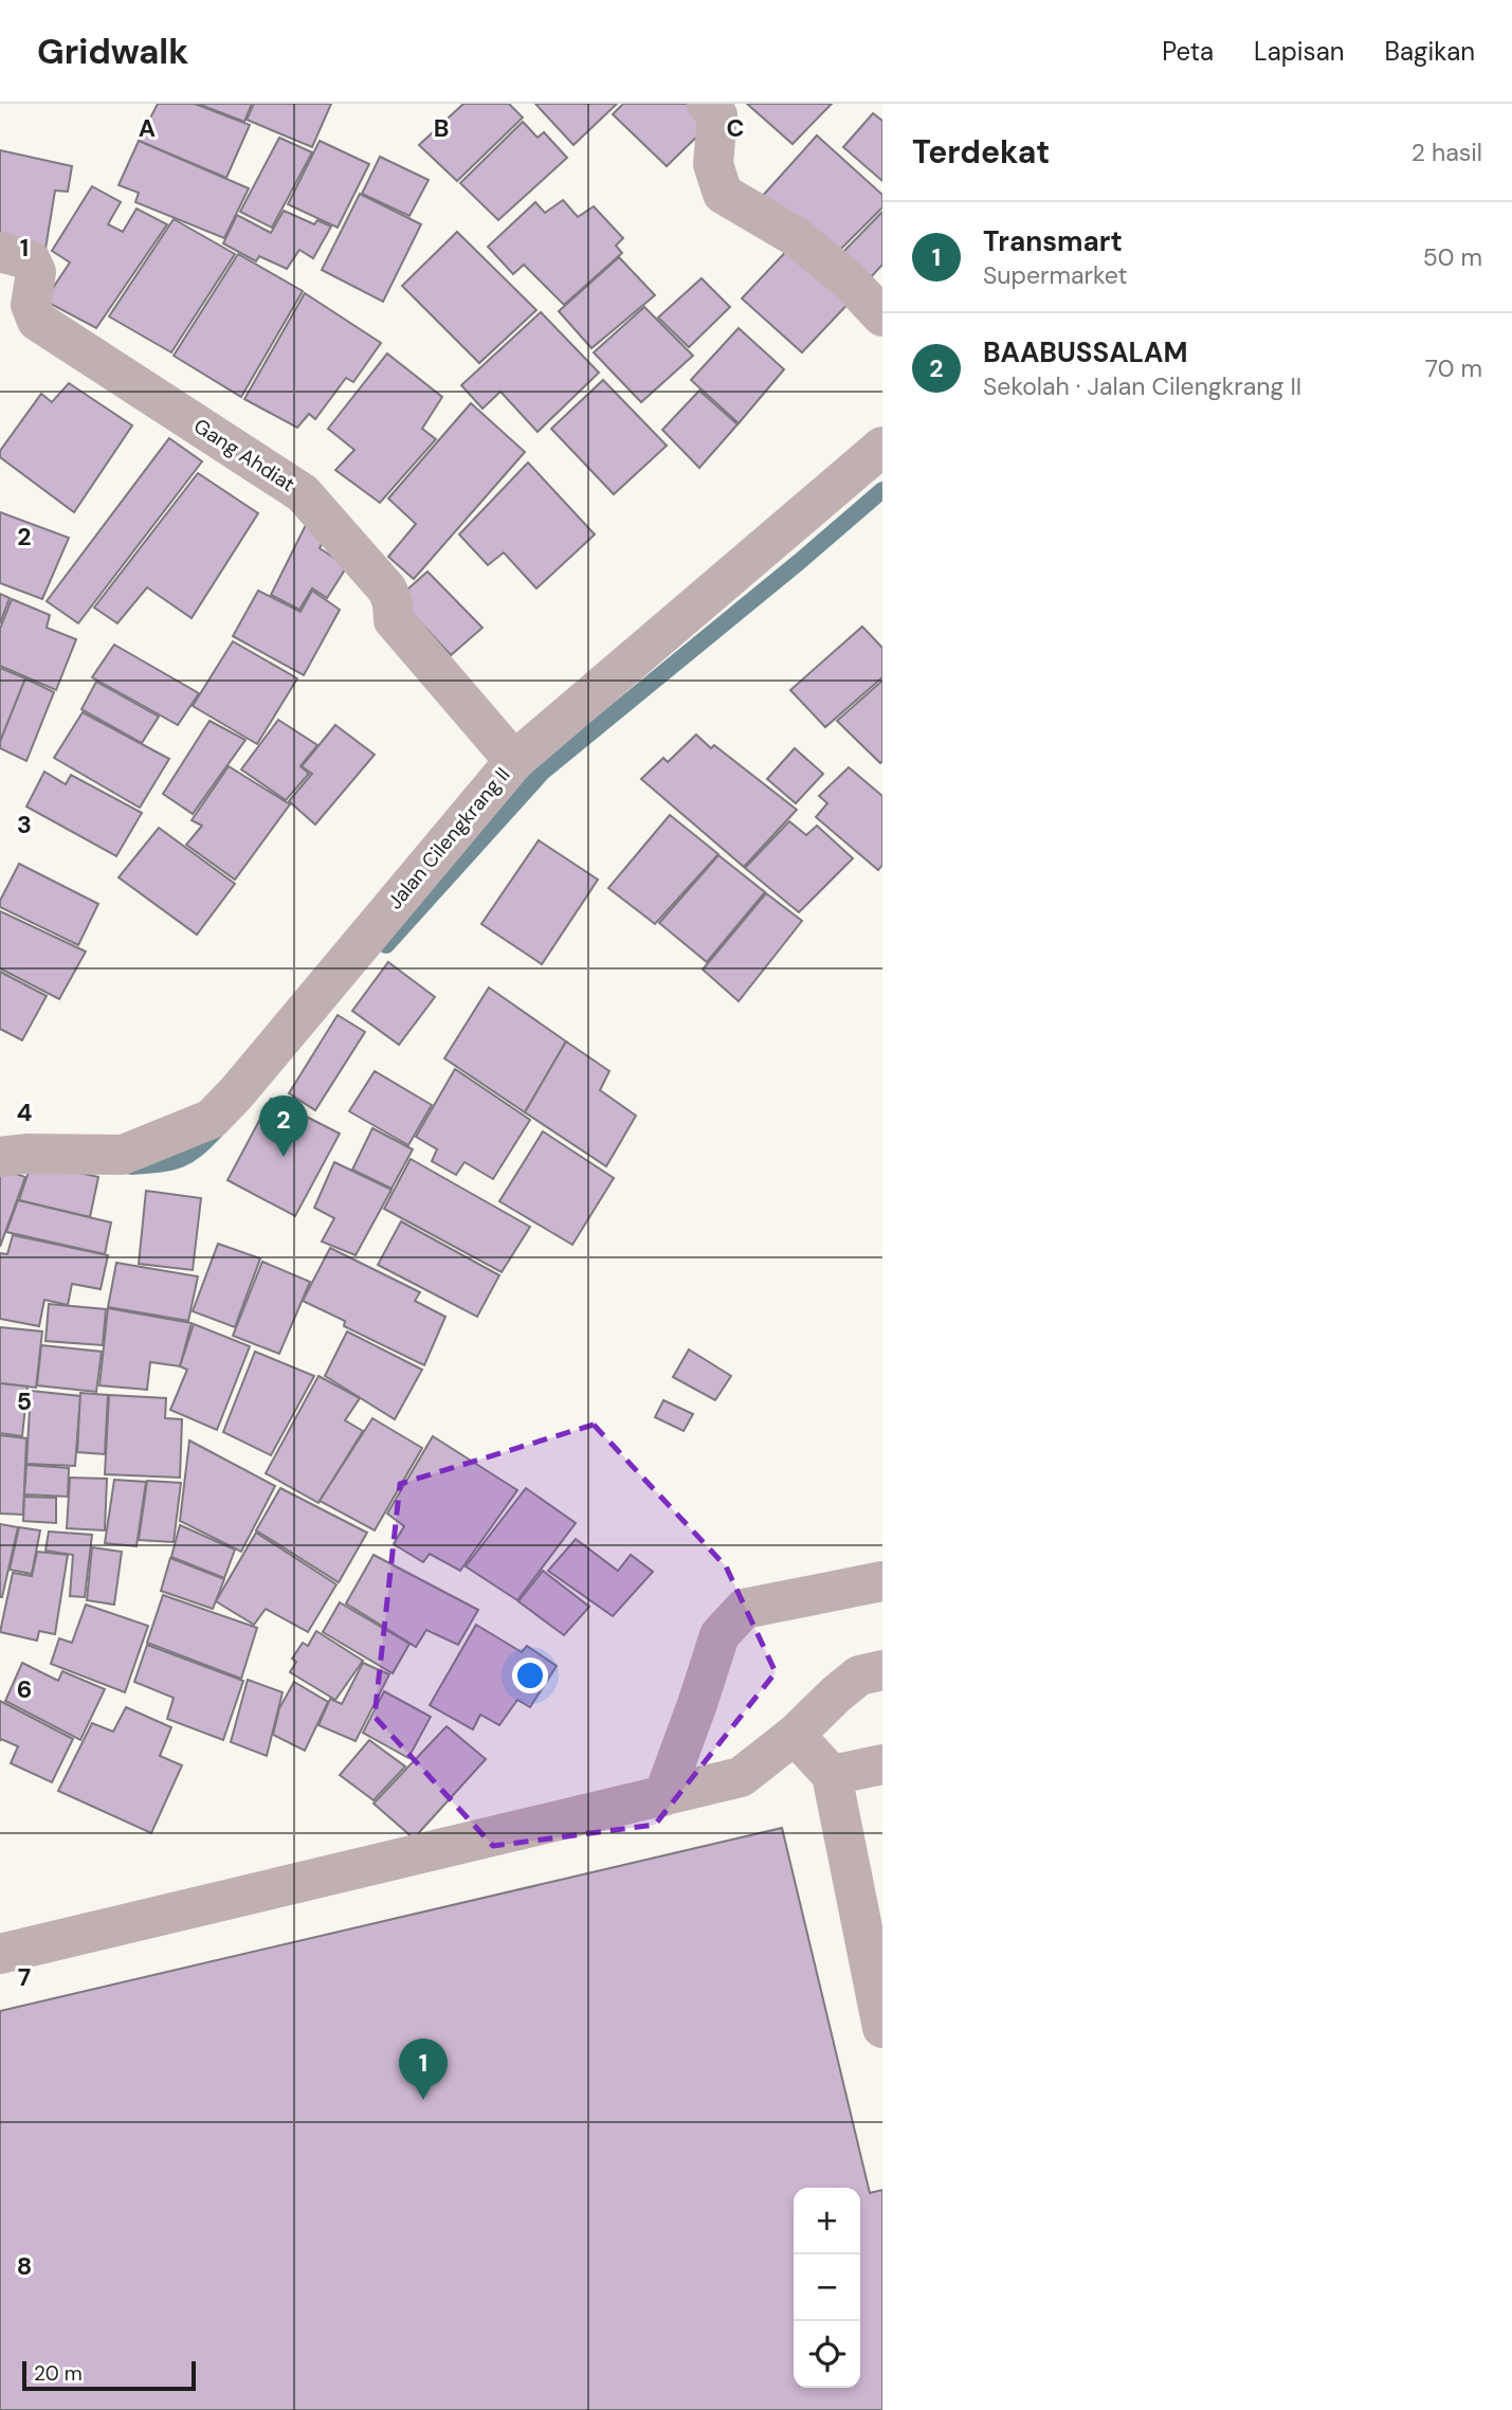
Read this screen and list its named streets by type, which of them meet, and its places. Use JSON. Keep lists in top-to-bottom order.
{
  "streets": {
    "street": ["Gang Ahdiat", "Jalan Cilengkrang II"]
  },
  "crossings": [
    ["Gang Ahdiat", "Jalan Cilengkrang II"]
  ],
  "scale_bar": "20 m",
  "page": {
    "header": "Gridwalk",
    "nav": ["Peta", "Lapisan", "Bagikan"],
    "heading": ["Terdekat", "2 hasil"],
    "list": [
      {
        "mark": "1",
        "name": "Transmart",
        "note": "Supermarket",
        "value": "50 m"
      },
      {
        "mark": "2",
        "name": "BAABUSSALAM",
        "note": "Sekolah · Jalan Cilengkrang II",
        "value": "70 m"
      }
    ],
    "pins": ["2", "1"],
    "map_buttons": ["+", "−"],
    "scale": "20 m"
  },
  "grid": {
    "columns": ["A", "B", "C"],
    "rows": [
      "1",
      "2",
      "3",
      "4",
      "5",
      "6",
      "7",
      "8"
    ]
  }
}
